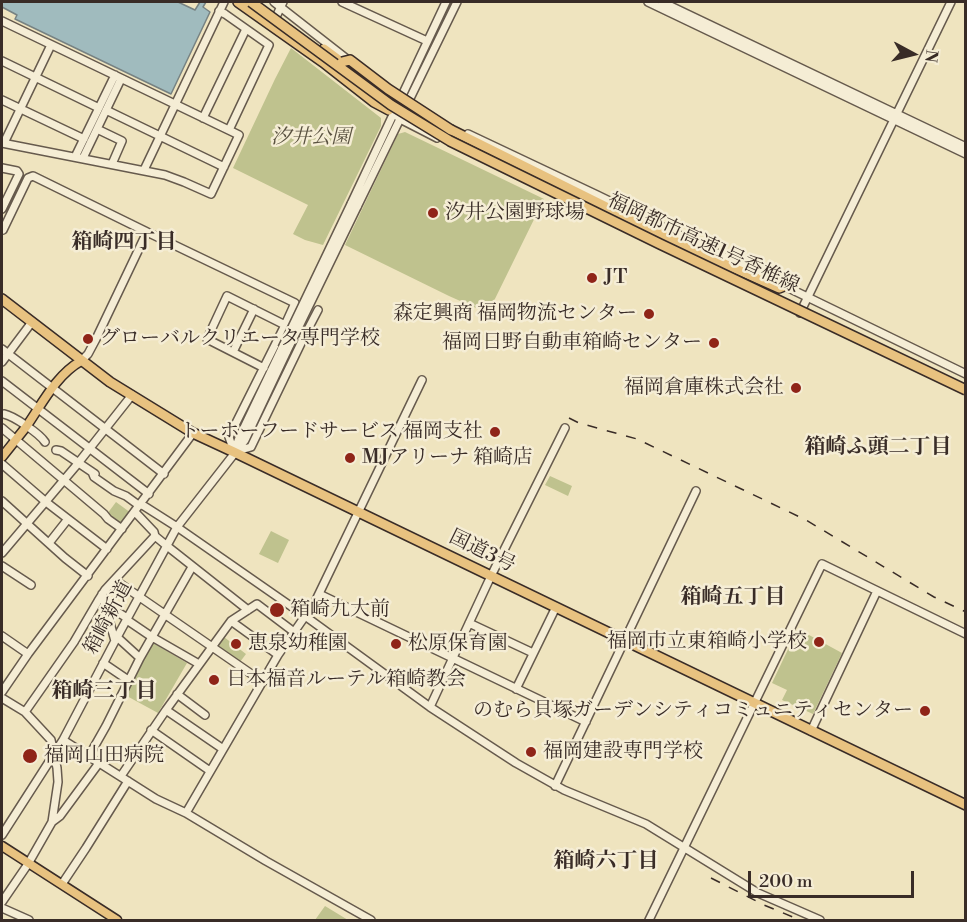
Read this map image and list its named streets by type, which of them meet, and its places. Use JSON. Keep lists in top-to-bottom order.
{
  "streets": {
    "highway": ["福岡都市高速1号香椎線", "国道3号"],
    "street": ["箱崎新道"]
  },
  "crossings": [
    ["国道3号", "箱崎新道"]
  ],
  "districts": [
    "箱崎四丁目",
    "箱崎ふ頭二丁目",
    "箱崎五丁目",
    "箱崎三丁目",
    "箱崎六丁目"
  ],
  "parks": ["汐井公園"],
  "places": [
    "汐井公園野球場",
    "JT",
    "森定興商 福岡物流センター",
    "グローバルクリエータ専門学校",
    "福岡日野自動車箱崎センター",
    "福岡倉庫株式会社",
    "トーホーフードサービス 福岡支社",
    "MJアリーナ 箱崎店",
    "箱崎九大前",
    "福岡市立東箱崎小学校",
    "恵泉幼稚園",
    "松原保育園",
    "日本福音ルーテル箱崎教会",
    "のむら貝塚ガーデンシティコミュニティセンター",
    "福岡建設専門学校",
    "福岡山田病院"
  ],
  "scale_bar": "200 m",
  "north": "right"
}
